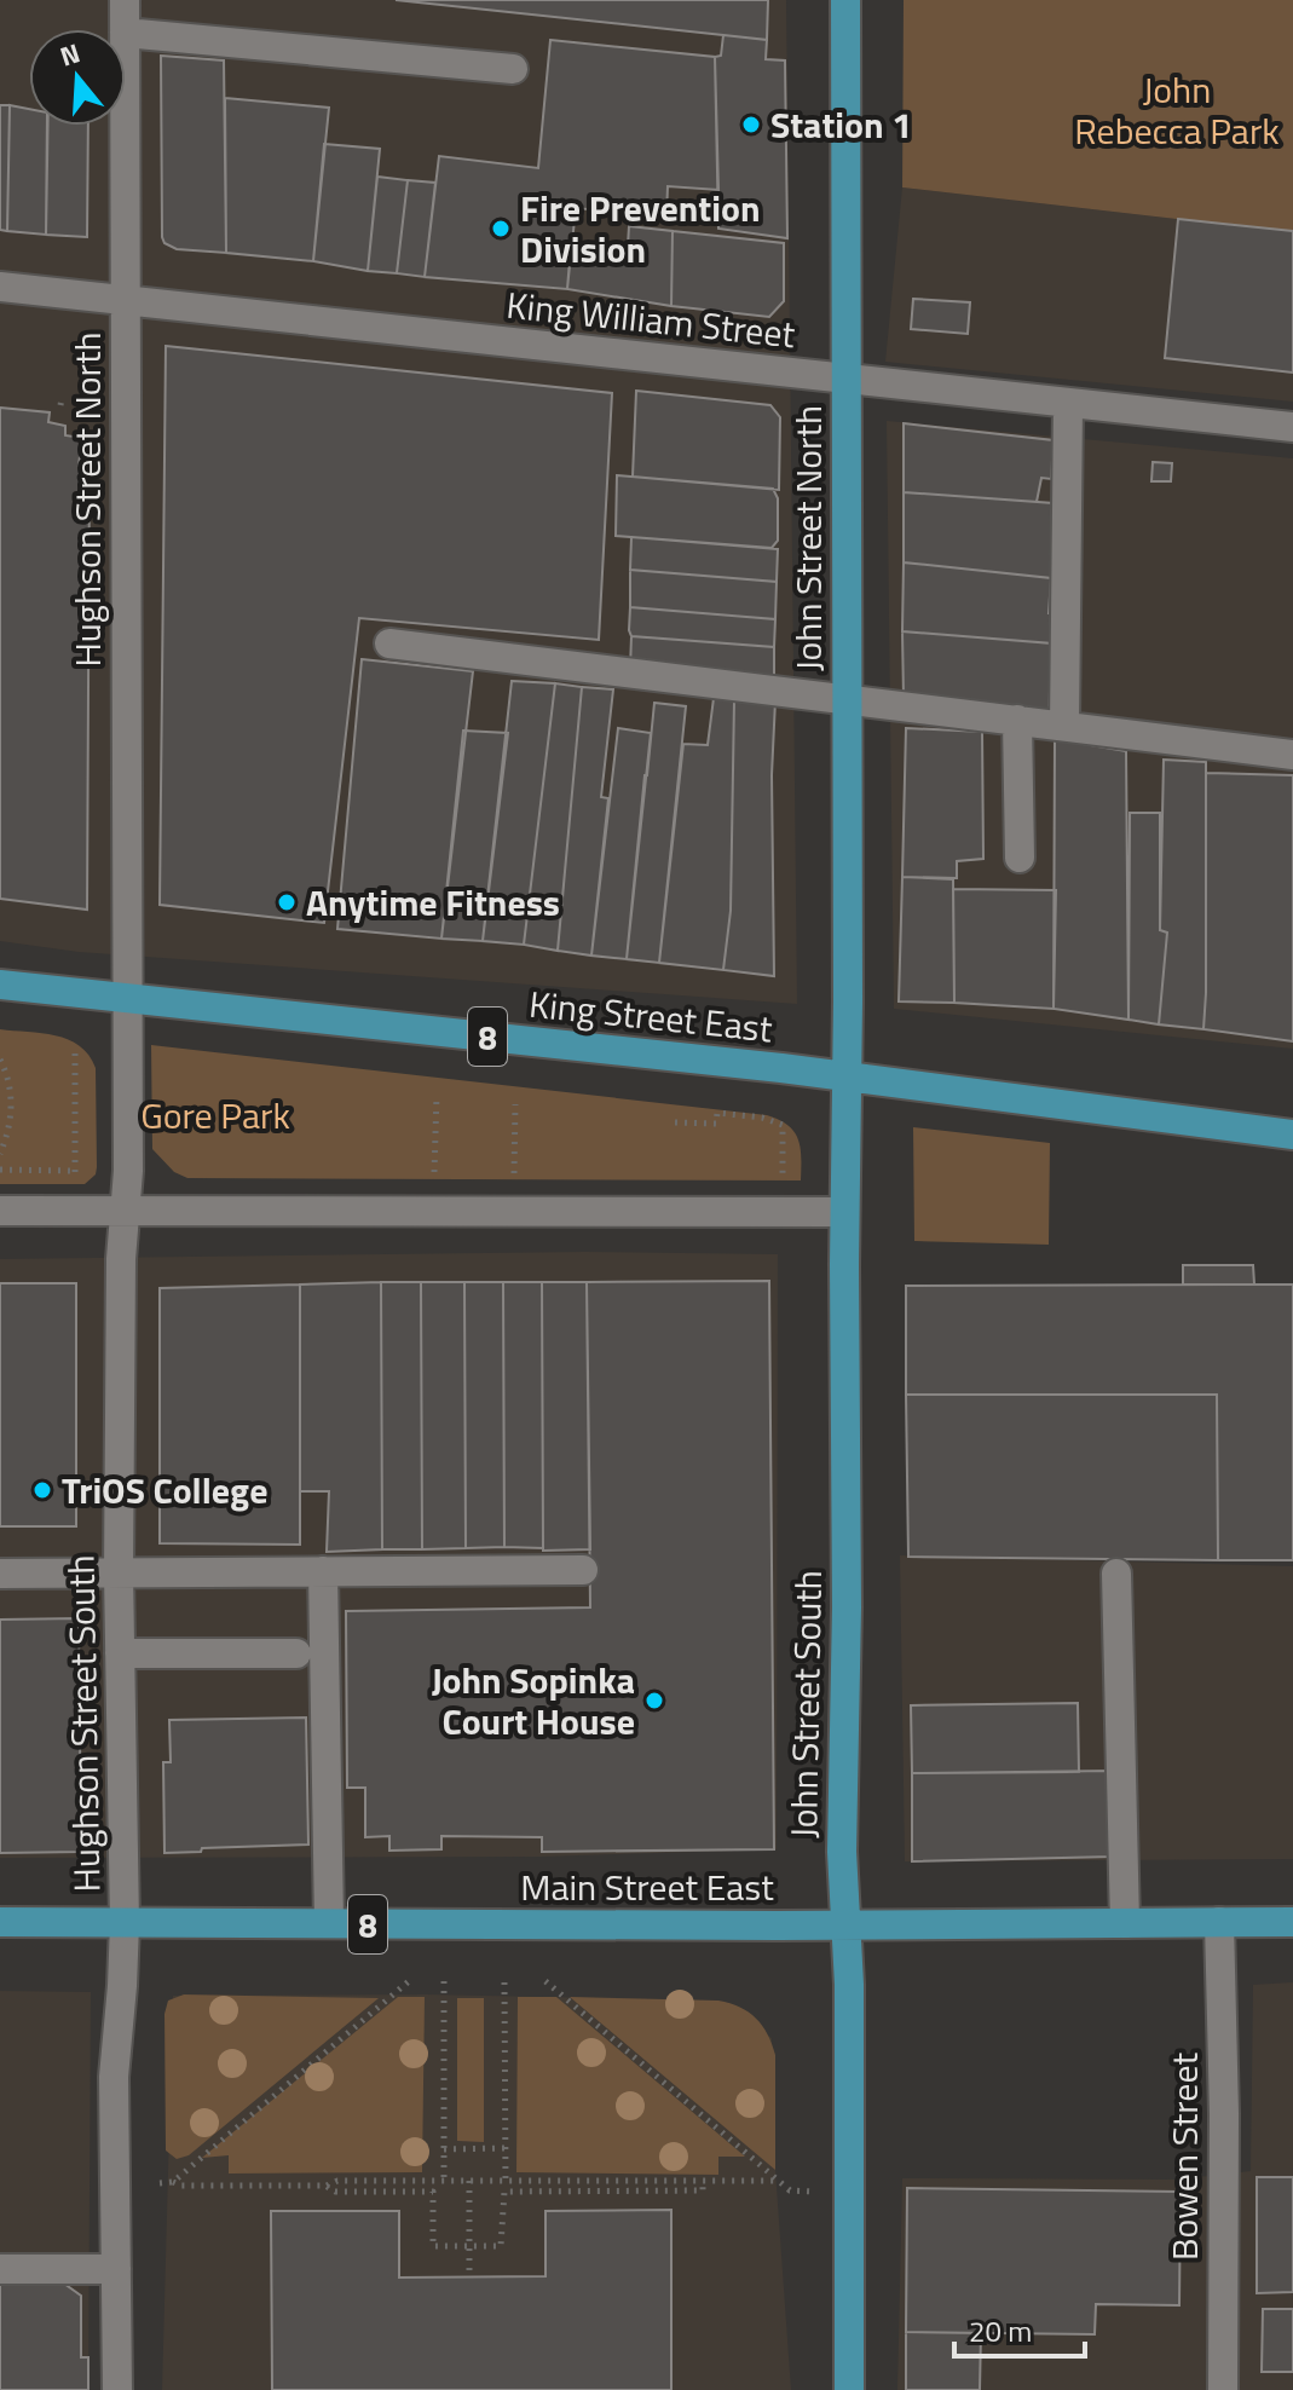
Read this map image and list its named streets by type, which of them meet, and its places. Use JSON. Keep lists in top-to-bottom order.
{
  "streets": {
    "main road": [
      "John Street North",
      "King Street East",
      "8",
      "John Street South",
      "Main Street East"
    ],
    "street": [
      "King William Street",
      "Hughson Street North",
      "Hughson Street South",
      "Bowen Street"
    ]
  },
  "crossings": [
    ["King William Street", "Hughson Street North"],
    ["King William Street", "John Street North"],
    ["Hughson Street North", "King Street East"],
    ["Hughson Street North", "Hughson Street South"],
    ["John Street North", "King Street East"],
    ["John Street North", "John Street South"],
    ["King Street East", "John Street South"],
    ["King Street East", "Hughson Street South"],
    ["John Street South", "Main Street East"],
    ["Hughson Street South", "Main Street East"],
    ["Main Street East", "Bowen Street"]
  ],
  "parks": ["John Rebecca Park", "Gore Park"],
  "places": [
    "Station 1",
    "Fire Prevention Division",
    "Anytime Fitness",
    "TriOS College",
    "John Sopinka Court House"
  ],
  "scale_bar": "20 m",
  "north": "top"
}
